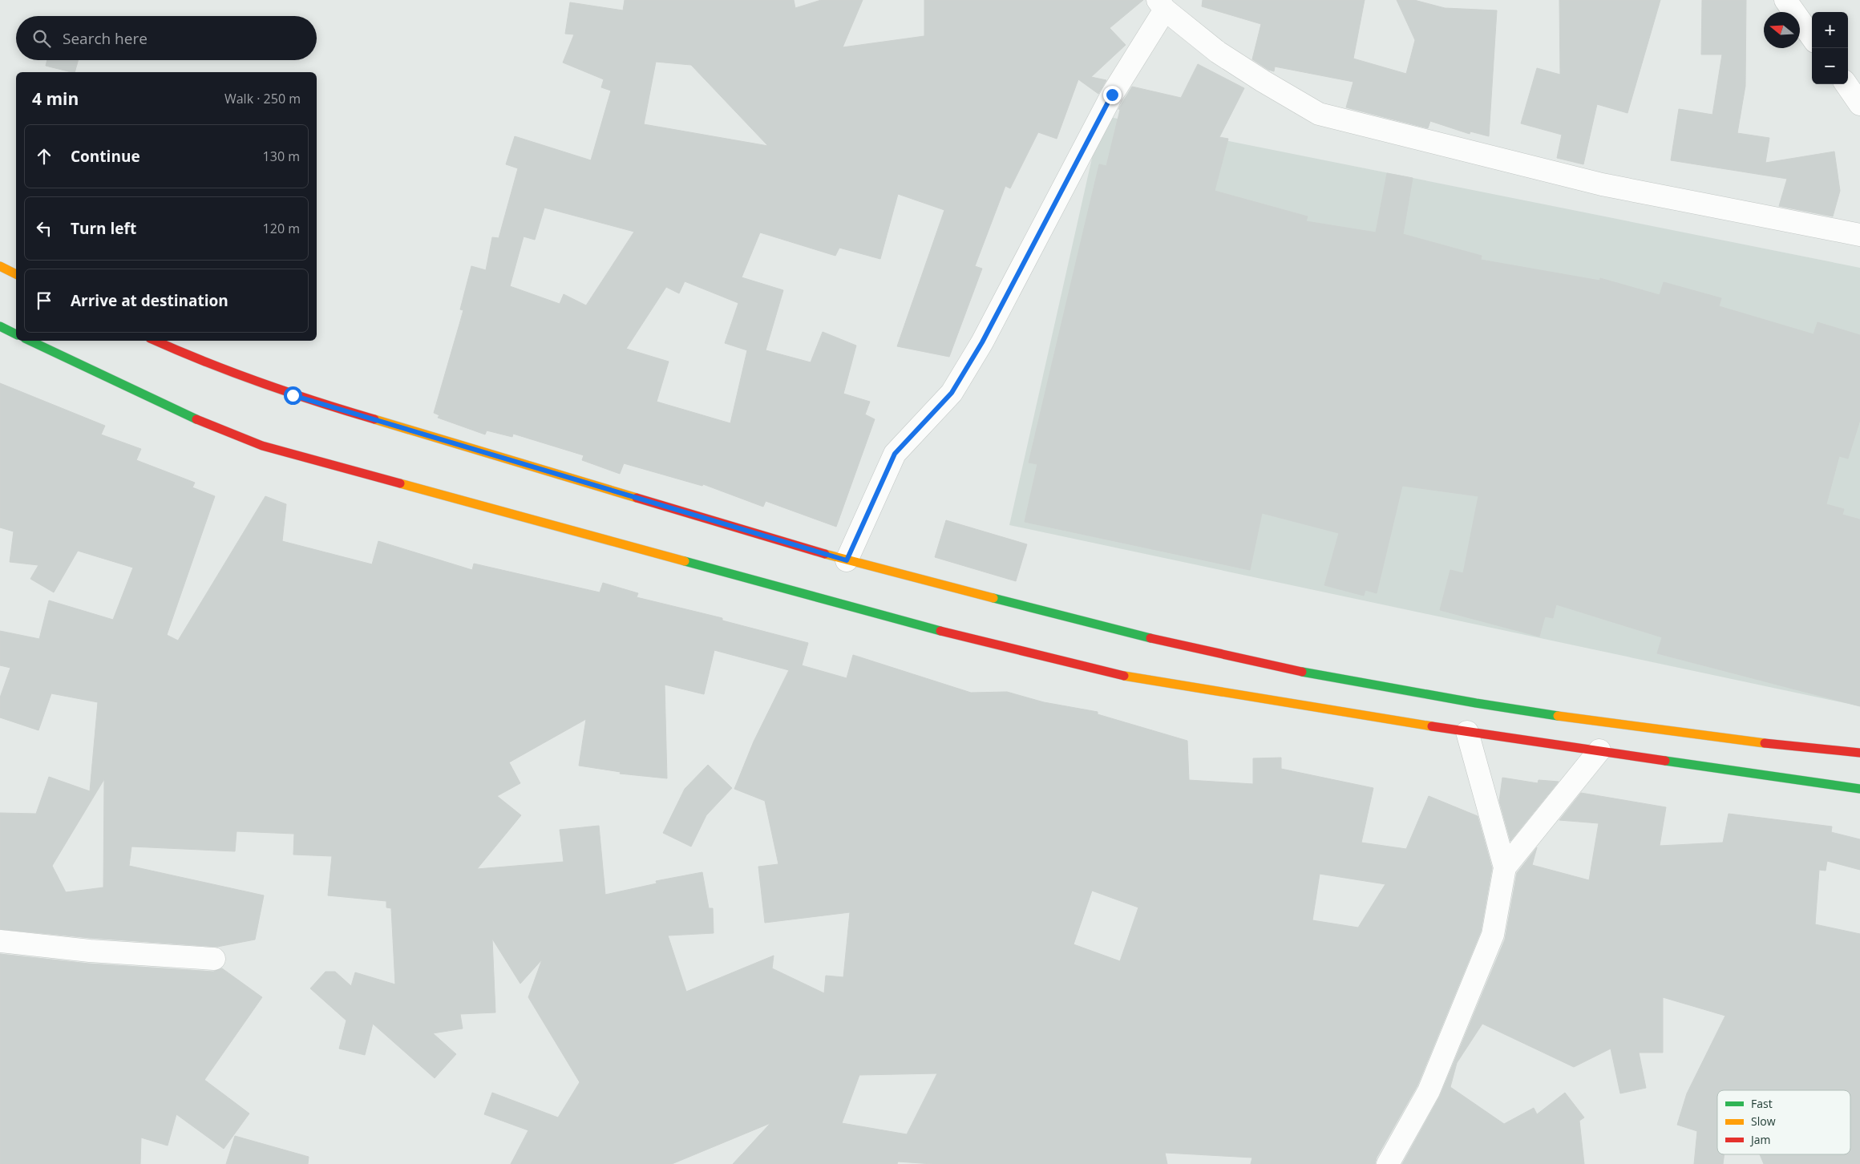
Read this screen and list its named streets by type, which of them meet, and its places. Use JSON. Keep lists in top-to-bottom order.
{
  "legend": ["Fast", "Slow", "Jam"],
  "north": "left",
  "page": {
    "map_buttons": ["+", "−"],
    "search": "Search here",
    "heading": ["4 min", "Walk · 250 m"],
    "list": [
      ["Continue", "130 m"],
      ["Turn left", "120 m"],
      "Arrive at destination"
    ]
  }
}
